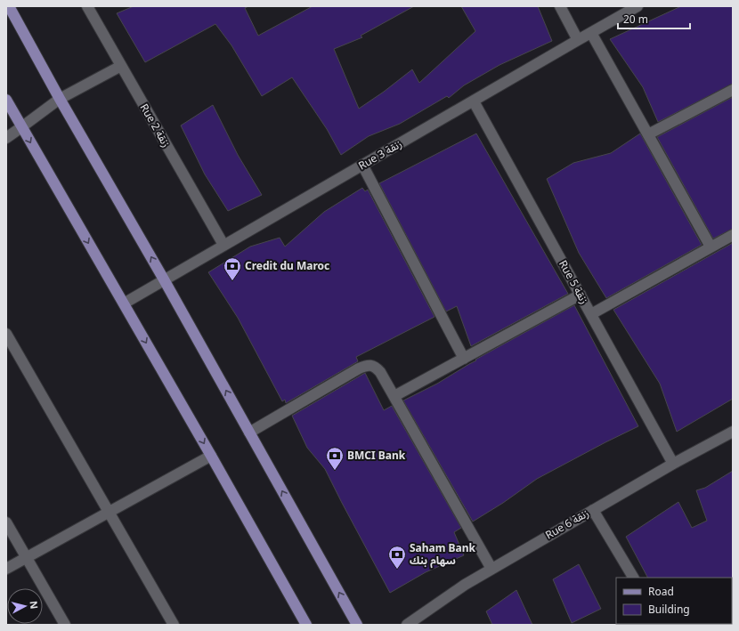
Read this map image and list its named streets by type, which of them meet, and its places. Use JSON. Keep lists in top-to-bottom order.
{
  "streets": {
    "street": [
      "Rue 2 زنقة",
      "Rue 3 زنقة",
      "Rue 5 زنقة",
      "Rue 6 زنقة"
    ]
  },
  "crossings": [
    ["Rue 2 زنقة", "Rue 3 زنقة"],
    ["Rue 3 زنقة", "Rue 5 زنقة"],
    ["Rue 5 زنقة", "Rue 6 زنقة"]
  ],
  "places": {
    "bank": ["Credit du Maroc", "BMCI Bank", "Saham Bank سهام بنك"]
  },
  "legend": ["Road", "Building"],
  "scale_bar": "20 m",
  "north": "right"
}
